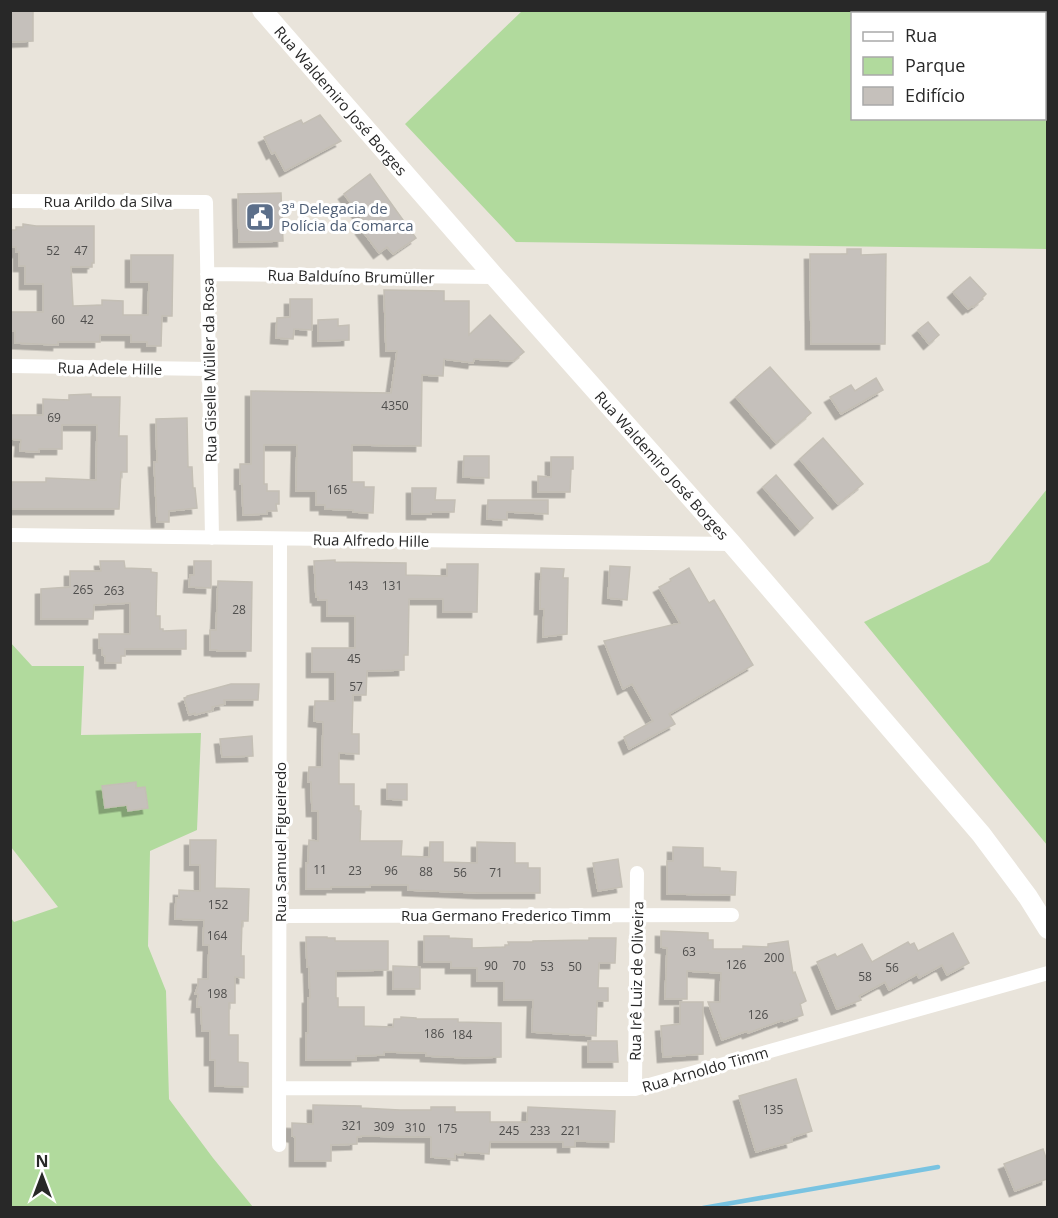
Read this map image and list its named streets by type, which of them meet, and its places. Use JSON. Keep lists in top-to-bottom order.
{
  "streets": {
    "main road": ["Rua Waldemiro José Borges"],
    "street": [
      "Rua Arildo da Silva",
      "Rua Balduíno Brumüller",
      "Rua Adele Hille",
      "Rua Giselle Müller da Rosa",
      "Rua Alfredo Hille",
      "Rua Samuel Figueiredo",
      "Rua Germano Frederico Timm",
      "Rua Irê Luiz de Oliveira",
      "Rua Arnoldo Timm"
    ]
  },
  "crossings": [
    ["Rua Waldemiro José Borges", "Rua Balduíno Brumüller"],
    ["Rua Waldemiro José Borges", "Rua Alfredo Hille"],
    ["Rua Arildo da Silva", "Rua Giselle Müller da Rosa"],
    ["Rua Balduíno Brumüller", "Rua Giselle Müller da Rosa"],
    ["Rua Adele Hille", "Rua Giselle Müller da Rosa"],
    ["Rua Giselle Müller da Rosa", "Rua Alfredo Hille"],
    ["Rua Alfredo Hille", "Rua Samuel Figueiredo"],
    ["Rua Samuel Figueiredo", "Rua Germano Frederico Timm"],
    ["Rua Samuel Figueiredo", "Rua Arnoldo Timm"],
    ["Rua Germano Frederico Timm", "Rua Irê Luiz de Oliveira"],
    ["Rua Irê Luiz de Oliveira", "Rua Arnoldo Timm"]
  ],
  "places": {
    "public building": ["3ª Delegacia de Polícia da Comarca"]
  },
  "house_numbers": [
    "52",
    "47",
    "60",
    "42",
    "4350",
    "69",
    "165",
    "143",
    "131",
    "265",
    "263",
    "28",
    "45",
    "57",
    "11",
    "23",
    "96",
    "88",
    "56",
    "71",
    "152",
    "164",
    "63",
    "200",
    "126",
    "90",
    "70",
    "53",
    "50",
    "56",
    "58",
    "198",
    "126",
    "186",
    "184",
    "135",
    "321",
    "309",
    "310",
    "175",
    "245",
    "233",
    "221"
  ],
  "legend": ["Rua", "Parque", "Edifício"],
  "north": "top"
}
